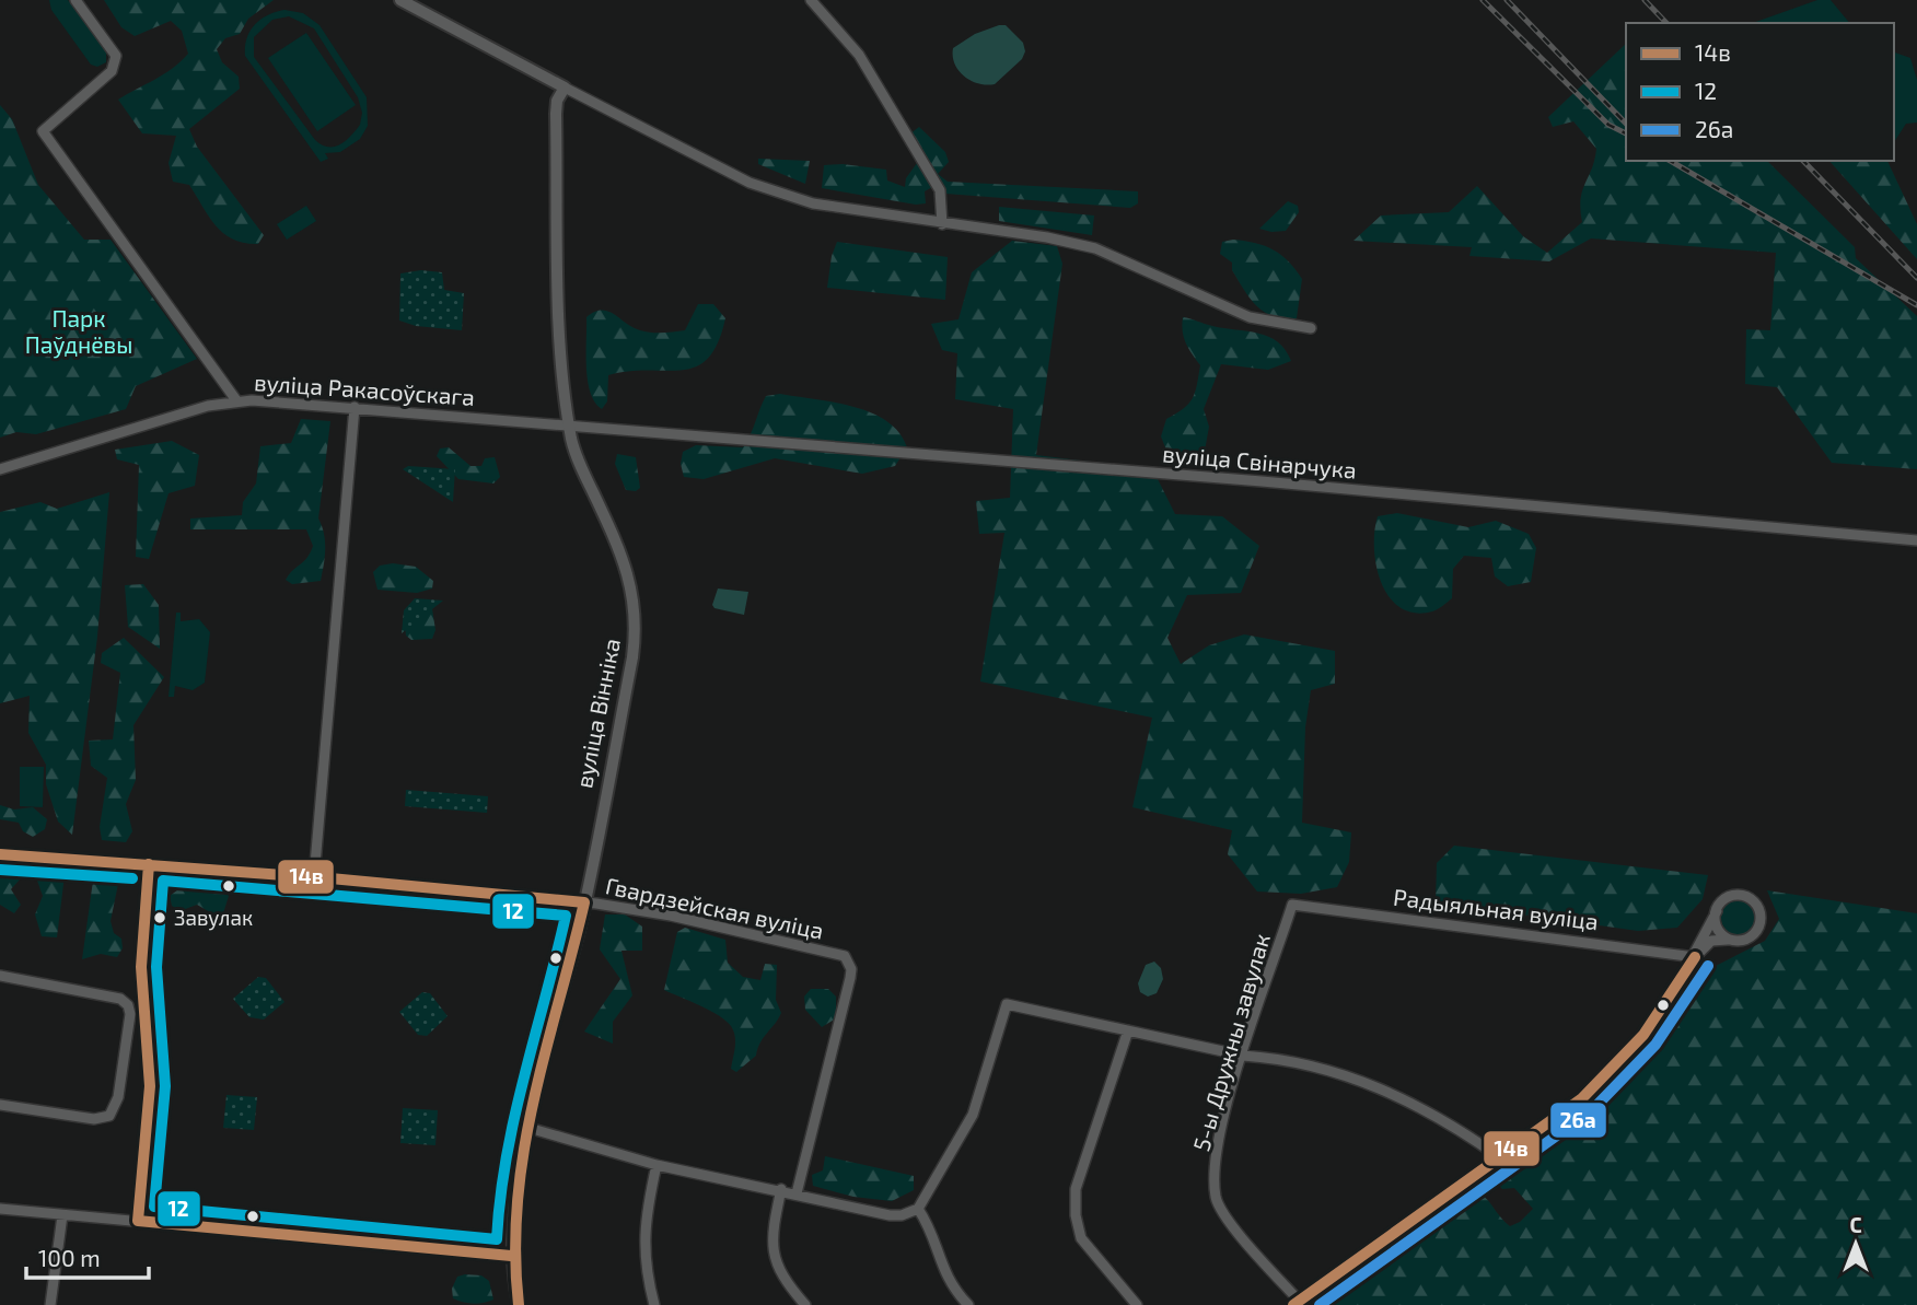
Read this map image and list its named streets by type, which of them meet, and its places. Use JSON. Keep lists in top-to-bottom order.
{
  "streets": {
    "street": [
      "вуліца Ракасоўскага",
      "вуліца Свінарчука",
      "вуліца Вінніка",
      "Гвардзейская вуліца",
      "Радыяльная вуліца",
      "5-ы Дружны завулак"
    ]
  },
  "crossings": [
    ["вуліца Ракасоўскага", "вуліца Свінарчука"],
    ["вуліца Ракасоўскага", "вуліца Вінніка"],
    ["вуліца Вінніка", "Гвардзейская вуліца"],
    ["Радыяльная вуліца", "5-ы Дружны завулак"]
  ],
  "parks": ["Парк Паўднёвы"],
  "places": ["Завулак"],
  "lines": ["transit line 14в", "transit line 12", "transit line 26а"],
  "legend": ["14в", "12", "26а"],
  "scale_bar": "100 m",
  "north": "top"
}
